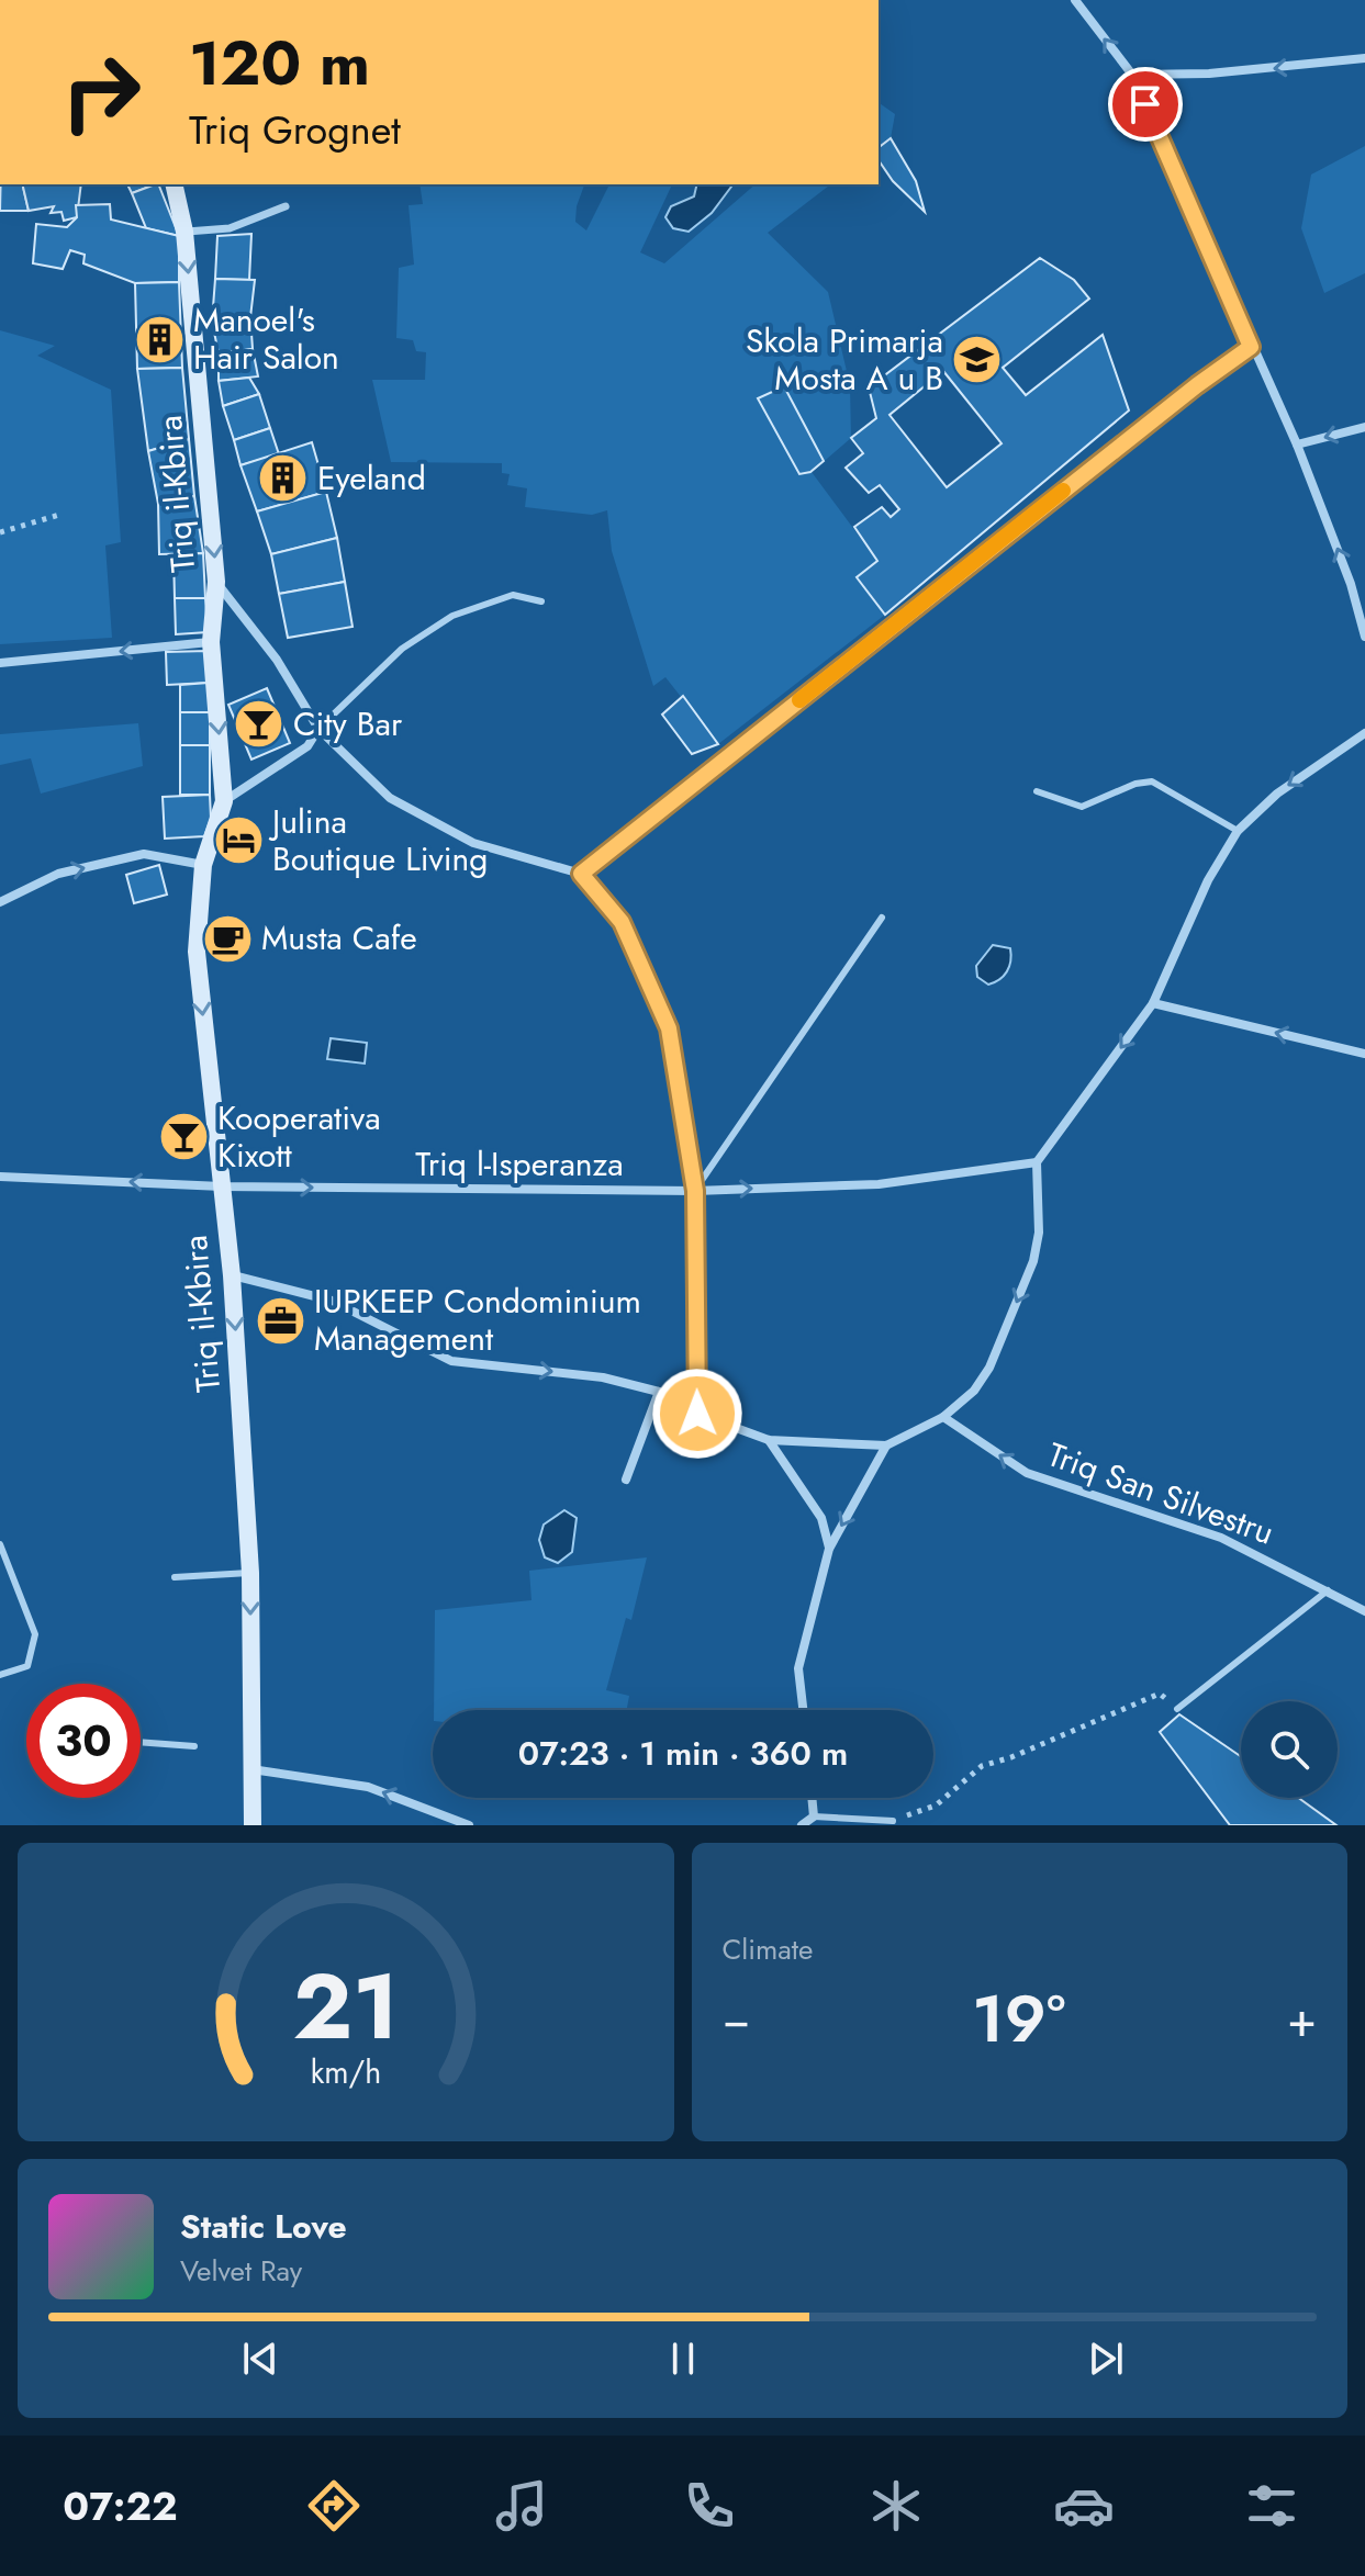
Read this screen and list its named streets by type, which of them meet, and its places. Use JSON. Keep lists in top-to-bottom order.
{
  "streets": {
    "main road": ["Triq il-Kbira"],
    "street": ["Triq l-Isperanza", "Triq San Silvestru"]
  },
  "crossings": [
    ["Triq il-Kbira", "Triq l-Isperanza"]
  ],
  "one_way": ["Triq il-Kbira", "Triq San Silvestru"],
  "places": {
    "building": ["Manoel's Hair Salon", "Eyeland"],
    "school or university": ["Skola Primarja Mosta A u B"],
    "bar": ["City Bar", "Kooperativa Kixott"],
    "hotel": ["Julina Boutique Living"],
    "cafe": ["Musta Cafe"],
    "office": ["IUPKEEP Condominium Management"]
  },
  "page": {
    "turn": ["120 m", "Triq Grognet"],
    "limit": "30",
    "trip": "07:23 · 1 min · 360 m",
    "tile": "Climate",
    "heat": ["−", "19°", "+"],
    "song": ["Static Love", "Velvet Ray"],
    "tabs": "07:22",
    "gauge": ["21", "km/h"]
  }
}
